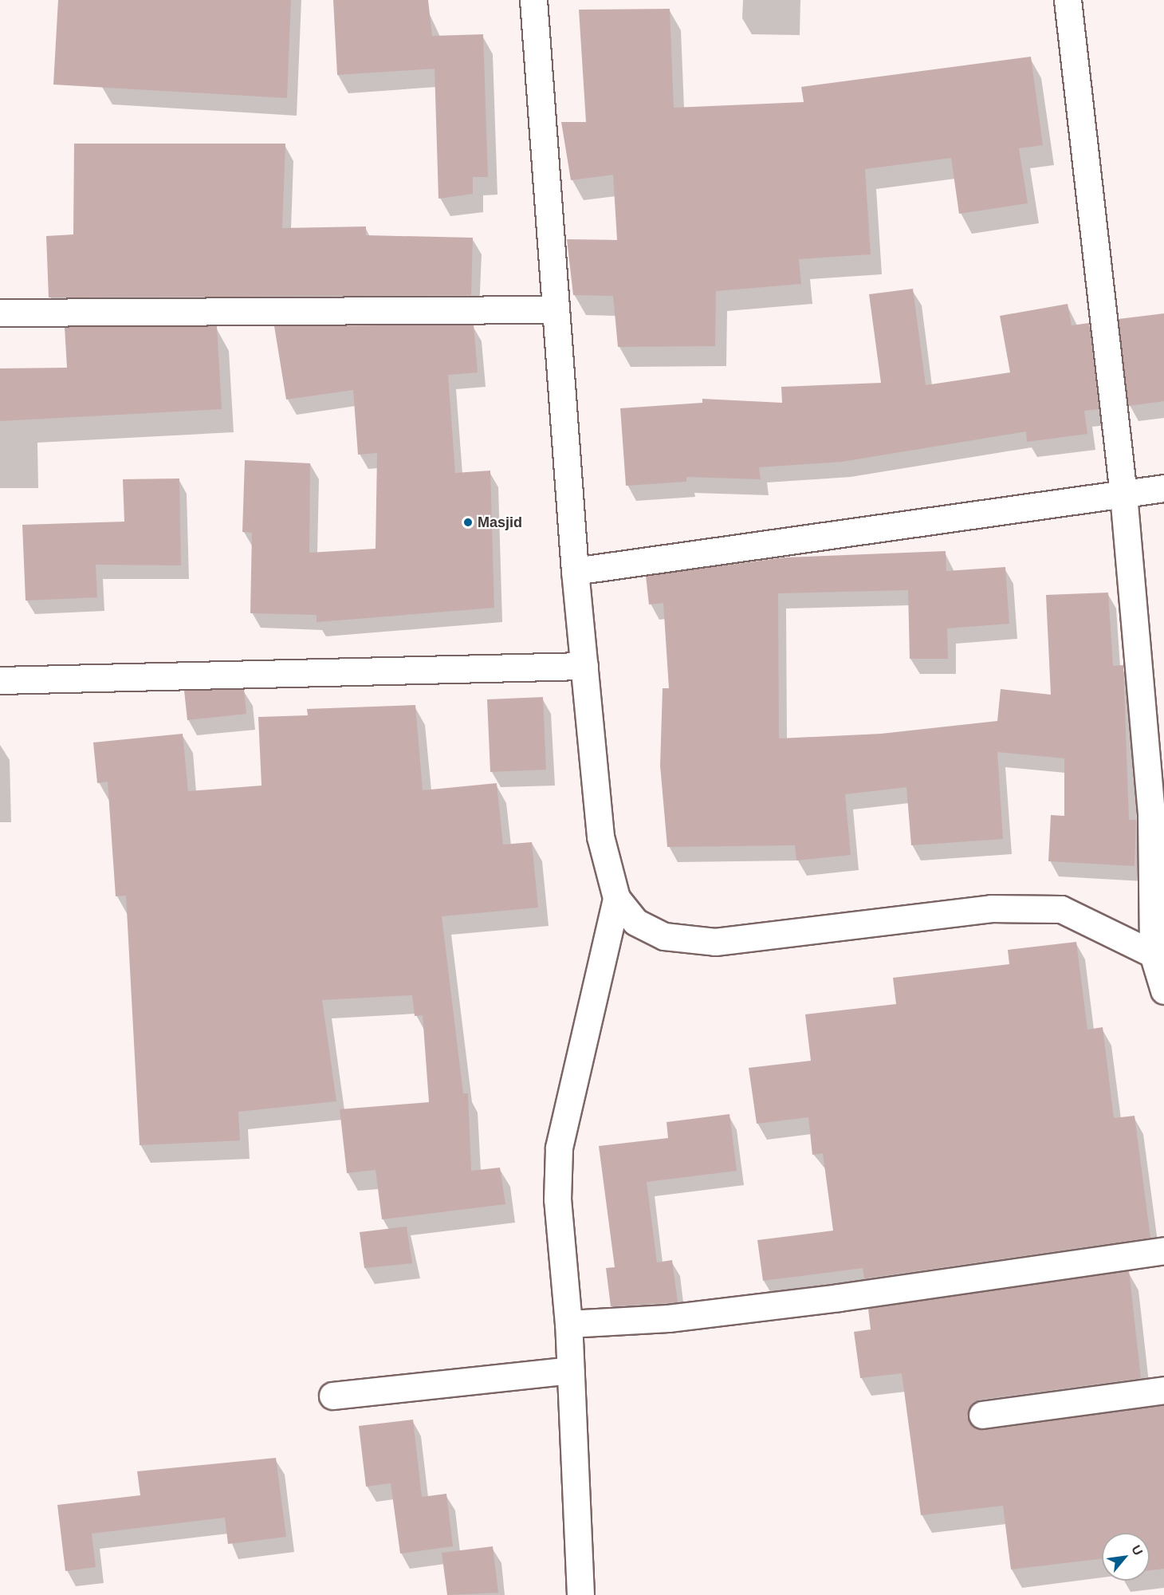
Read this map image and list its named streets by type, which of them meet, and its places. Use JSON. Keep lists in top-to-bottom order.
{
  "places": ["Masjid"],
  "north": "top right"
}
